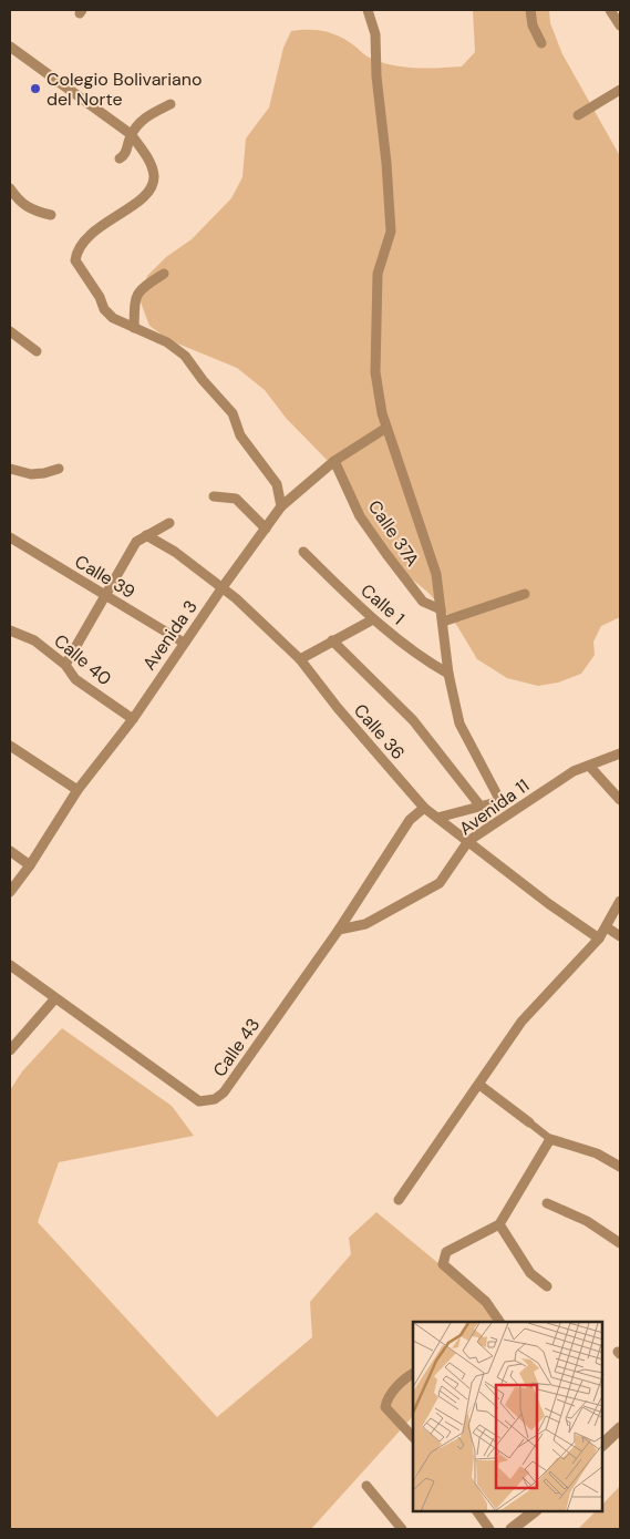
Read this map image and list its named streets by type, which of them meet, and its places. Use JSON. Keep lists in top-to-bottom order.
{
  "streets": {
    "street": [
      "Calle 37A",
      "Calle 39",
      "Calle 1",
      "Avenida 3",
      "Calle 40",
      "Calle 36",
      "Avenida 11",
      "Calle 43"
    ]
  },
  "crossings": [
    ["Calle 37A", "Avenida 3"],
    ["Calle 39", "Avenida 3"],
    ["Avenida 3", "Calle 40"],
    ["Avenida 3", "Calle 36"],
    ["Calle 36", "Avenida 11"],
    ["Calle 36", "Calle 43"],
    ["Avenida 11", "Calle 43"]
  ],
  "places": ["Colegio Bolivariano del Norte"]
}
